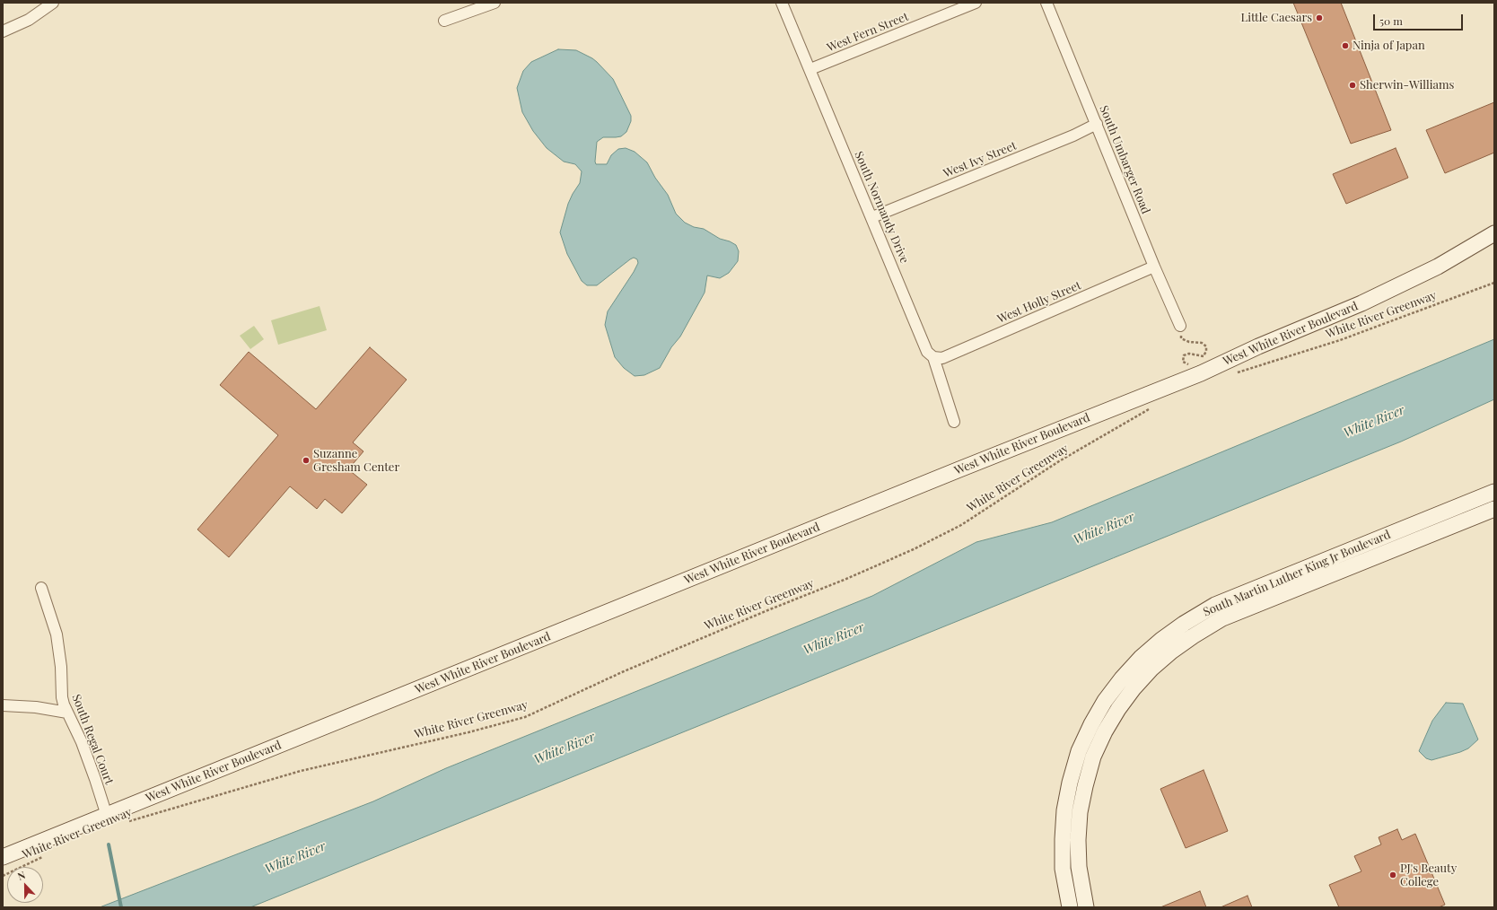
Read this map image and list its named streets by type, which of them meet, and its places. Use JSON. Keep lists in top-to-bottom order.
{
  "streets": {
    "street": [
      "West Fern Street",
      "West Ivy Street",
      "South Umbarger Road",
      "South Normandy Drive",
      "West Holly Street",
      "West White River Boulevard",
      "South Martin Luther King Jr Boulevard",
      "South Regal Court"
    ],
    "path": ["White River Greenway"]
  },
  "crossings": [
    ["West Fern Street", "South Normandy Drive"],
    ["West Ivy Street", "South Umbarger Road"],
    ["West Ivy Street", "South Normandy Drive"],
    ["South Umbarger Road", "West Holly Street"],
    ["South Normandy Drive", "West Holly Street"],
    ["West White River Boulevard", "South Regal Court"]
  ],
  "water": ["White River"],
  "places": [
    "Little Caesars",
    "Ninja of Japan",
    "Sherwin-Williams",
    "Suzanne Gresham Center",
    "PJ's Beauty College"
  ],
  "scale_bar": "50 m",
  "north": "top"
}
